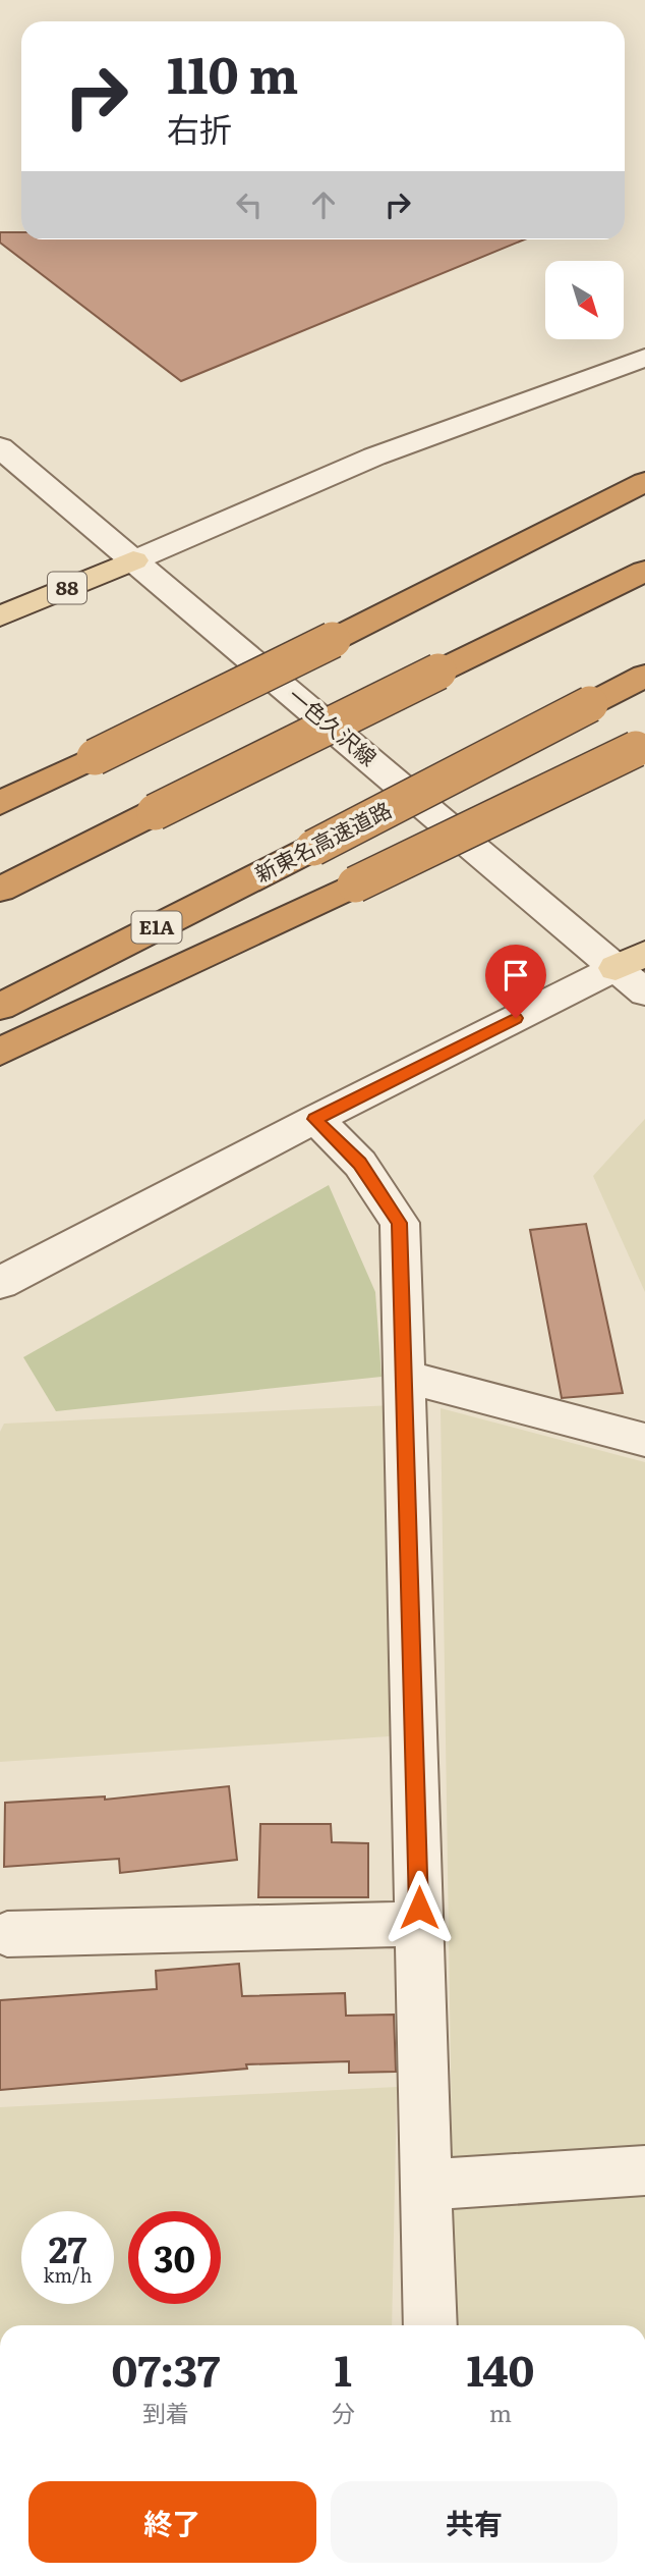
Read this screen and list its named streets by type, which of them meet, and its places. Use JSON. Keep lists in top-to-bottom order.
{
  "streets": {
    "highway": ["新東名高速道路", "E1A"],
    "main road": ["88"],
    "street": ["一色久沢線"]
  },
  "crossings": [
    ["88", "一色久沢線"]
  ],
  "north": "bottom right",
  "page": {
    "turn": ["110 m", "右折"],
    "speed": "27 km/h",
    "limit": "30",
    "eta": [
      "07:37",
      "到着",
      "1",
      "分",
      "140",
      "m"
    ],
    "buttons": ["終了", "共有"]
  }
}
